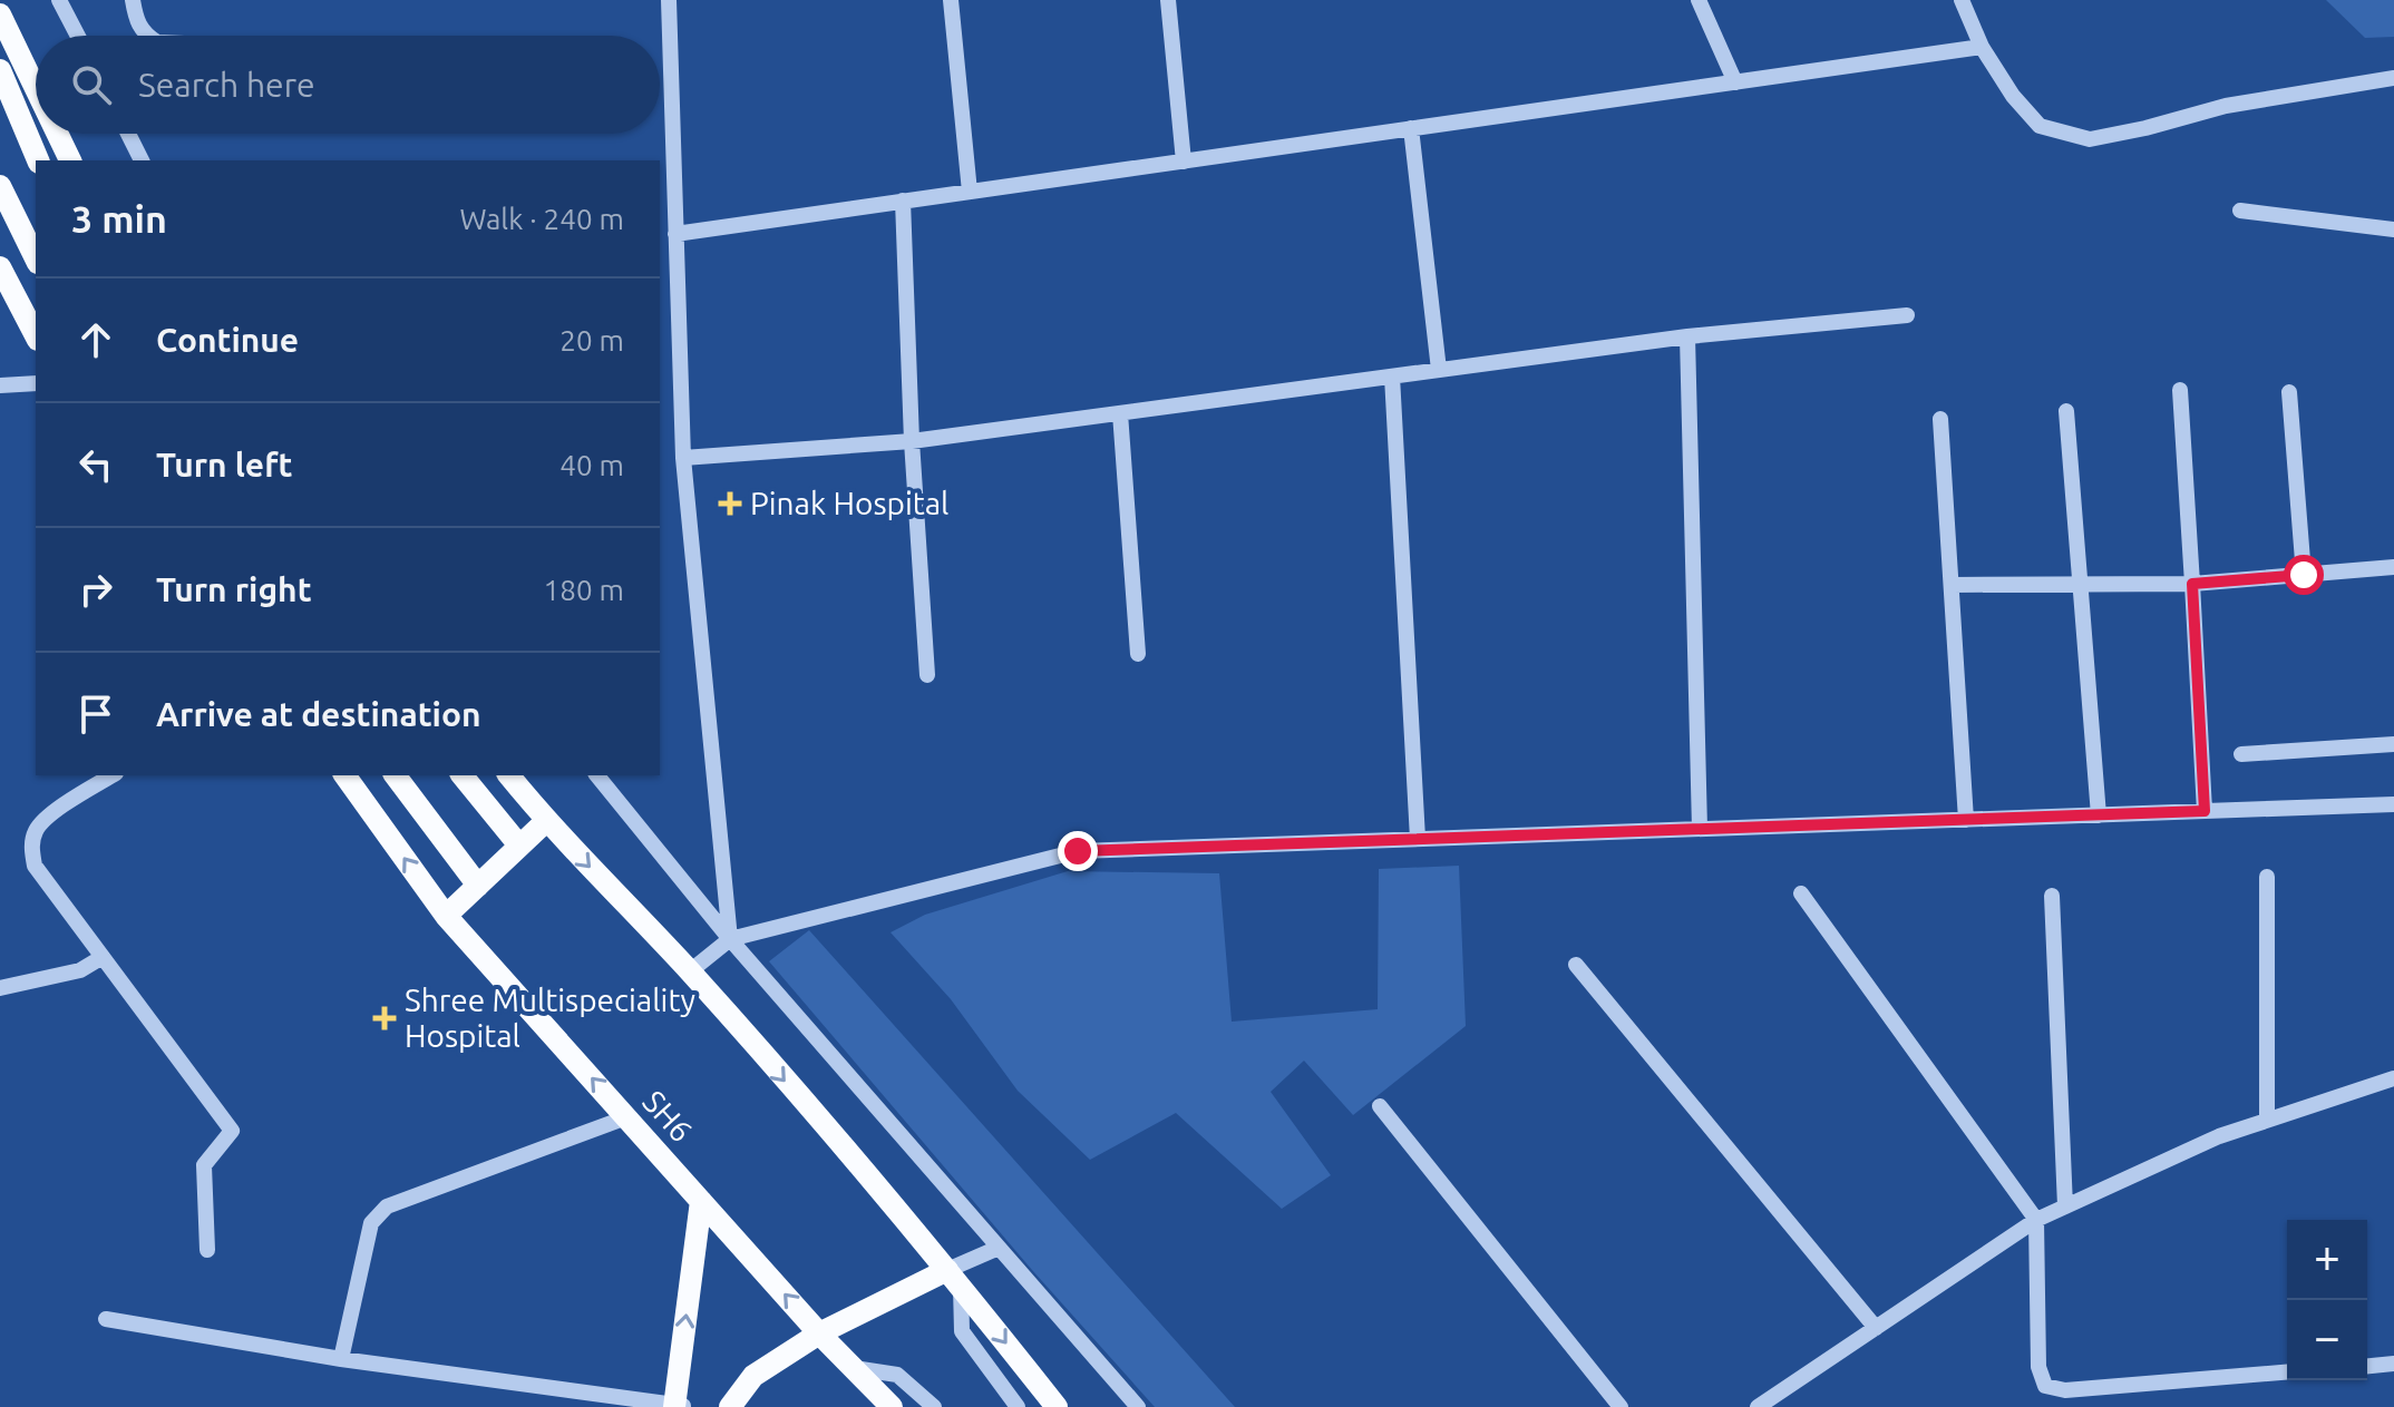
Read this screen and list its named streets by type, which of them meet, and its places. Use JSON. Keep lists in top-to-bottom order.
{
  "streets": {
    "main road": ["SH6"]
  },
  "places": {
    "health": ["Pinak Hospital", "Shree Multispeciality Hospital"]
  },
  "page": {
    "search": "Search here",
    "heading": ["3 min", "Walk · 240 m"],
    "list": [
      ["Continue", "20 m"],
      ["Turn left", "40 m"],
      ["Turn right", "180 m"],
      "Arrive at destination"
    ],
    "map_buttons": ["+", "−"]
  }
}
